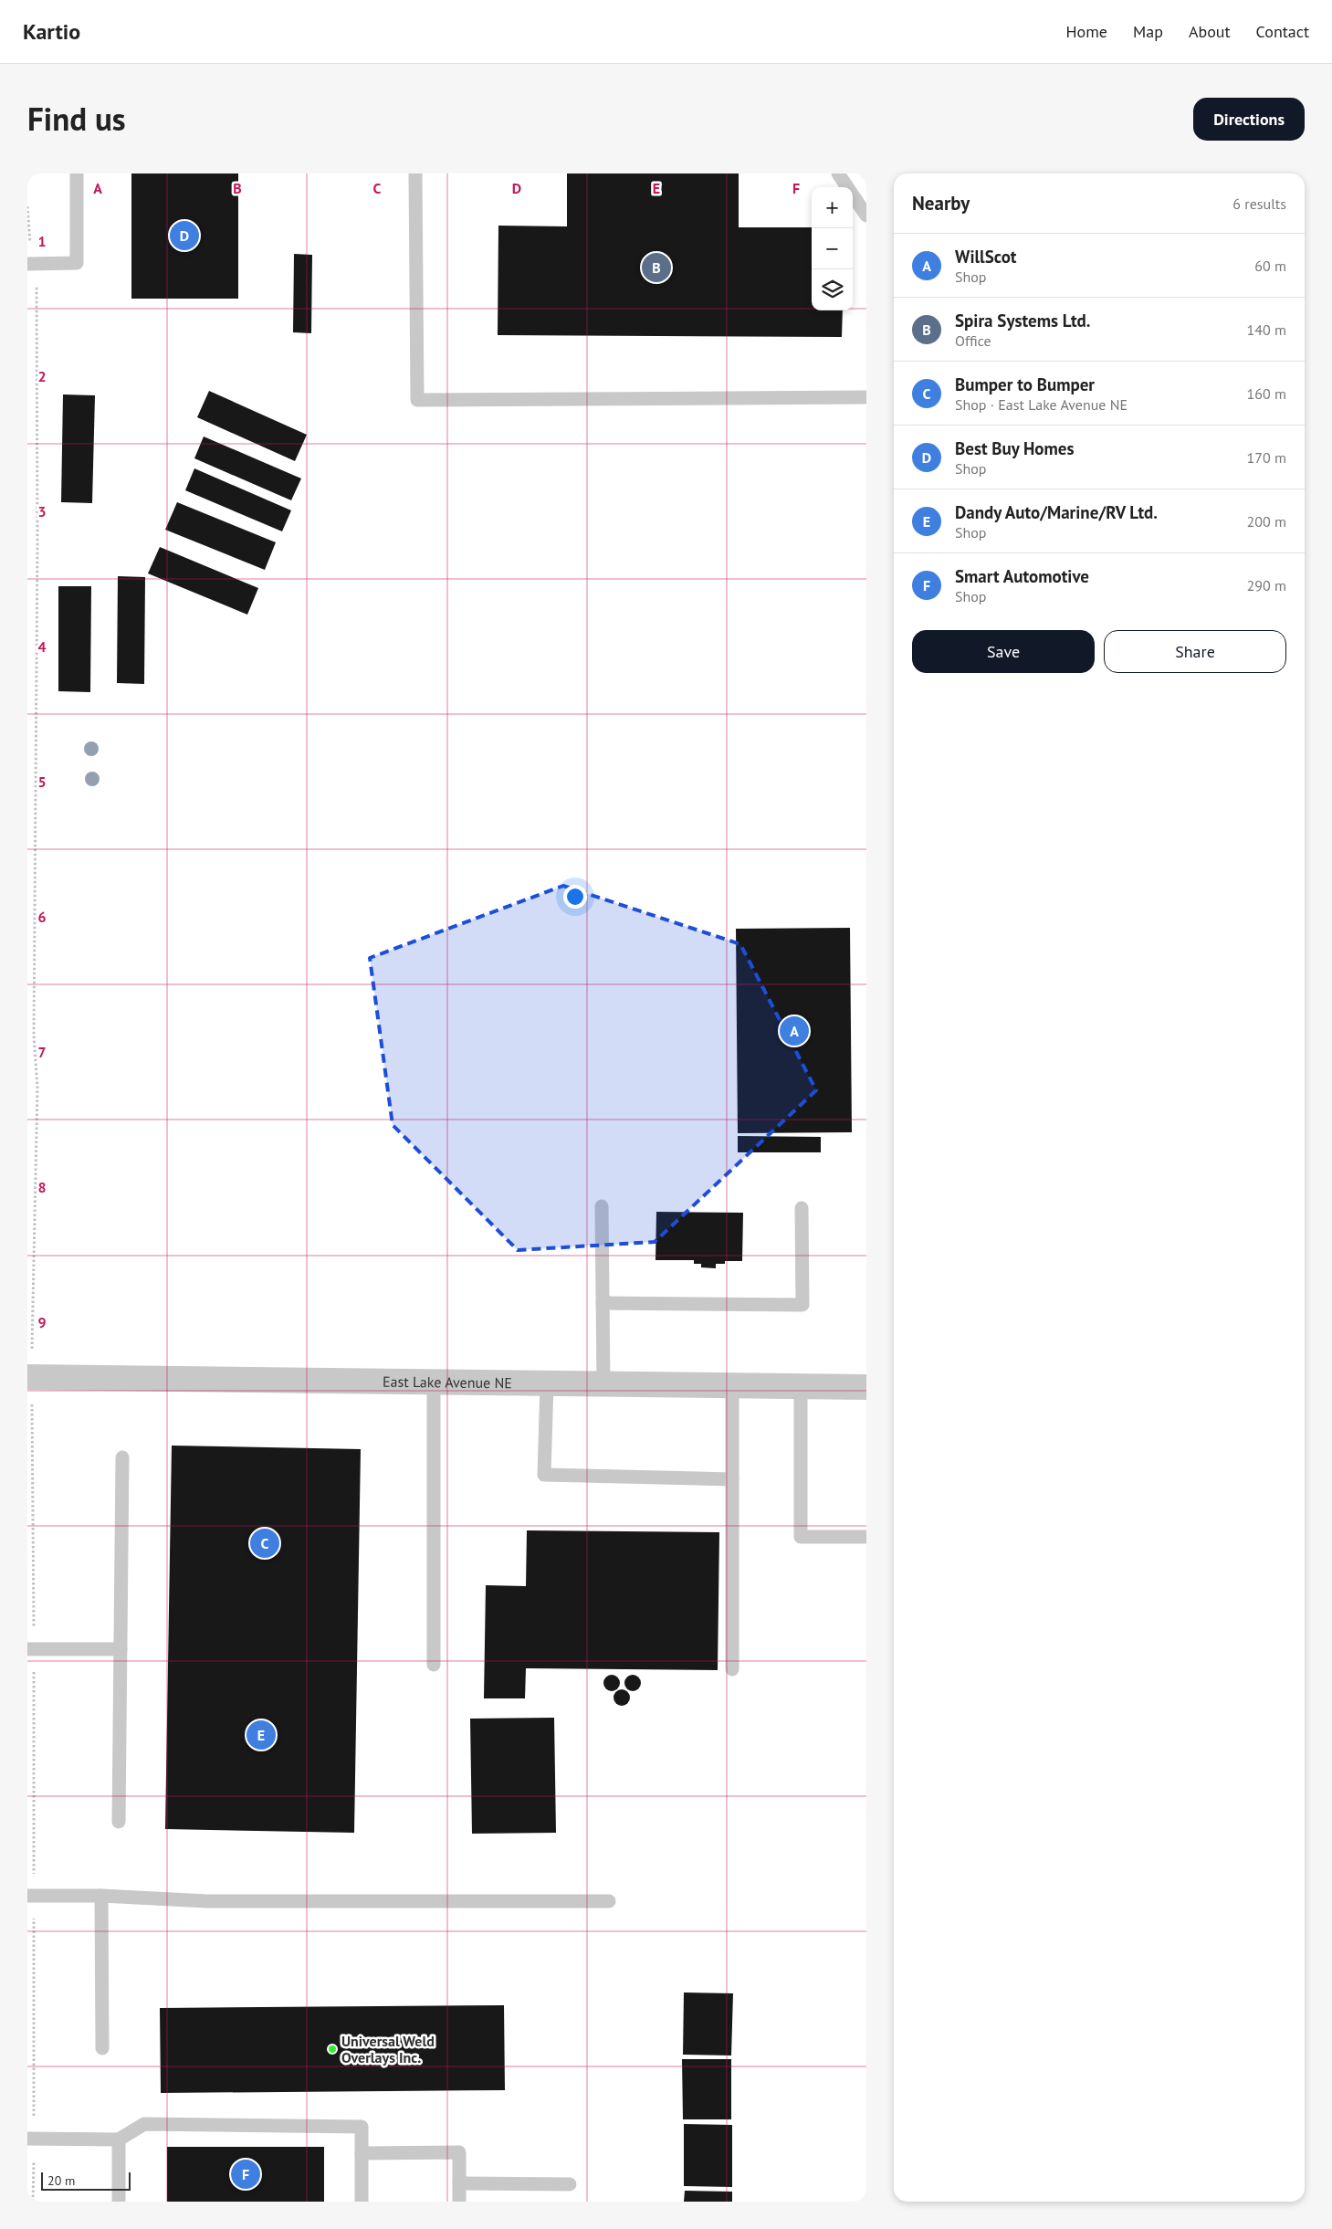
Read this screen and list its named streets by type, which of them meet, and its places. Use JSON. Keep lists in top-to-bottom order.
{
  "streets": {
    "street": ["East Lake Avenue NE"]
  },
  "places": ["Universal Weld Overlays Inc."],
  "scale_bar": "20 m",
  "page": {
    "header": "Kartio",
    "nav": [
      "Home",
      "Map",
      "About",
      "Contact"
    ],
    "title": "Find us",
    "buttons": [
      "Directions",
      ["Save", "Share"]
    ],
    "heading": ["Nearby", "6 results"],
    "map_buttons": ["+", "−"],
    "pins": [
      "D",
      "B",
      "A",
      "C",
      "E",
      "F"
    ],
    "list": [
      {
        "mark": "A",
        "name": "WillScot",
        "note": "Shop",
        "value": "60 m"
      },
      {
        "mark": "B",
        "name": "Spira Systems Ltd.",
        "note": "Office",
        "value": "140 m"
      },
      {
        "mark": "C",
        "name": "Bumper to Bumper",
        "note": "Shop · East Lake Avenue NE",
        "value": "160 m"
      },
      {
        "mark": "D",
        "name": "Best Buy Homes",
        "note": "Shop",
        "value": "170 m"
      },
      {
        "mark": "E",
        "name": "Dandy Auto/Marine/RV Ltd.",
        "note": "Shop",
        "value": "200 m"
      },
      {
        "mark": "F",
        "name": "Smart Automotive",
        "note": "Shop",
        "value": "290 m"
      }
    ],
    "scale": "20 m"
  },
  "grid": {
    "columns": [
      "A",
      "B",
      "C",
      "D",
      "E",
      "F"
    ],
    "rows": [
      "1",
      "2",
      "3",
      "4",
      "5",
      "6",
      "7",
      "8",
      "9"
    ]
  }
}
